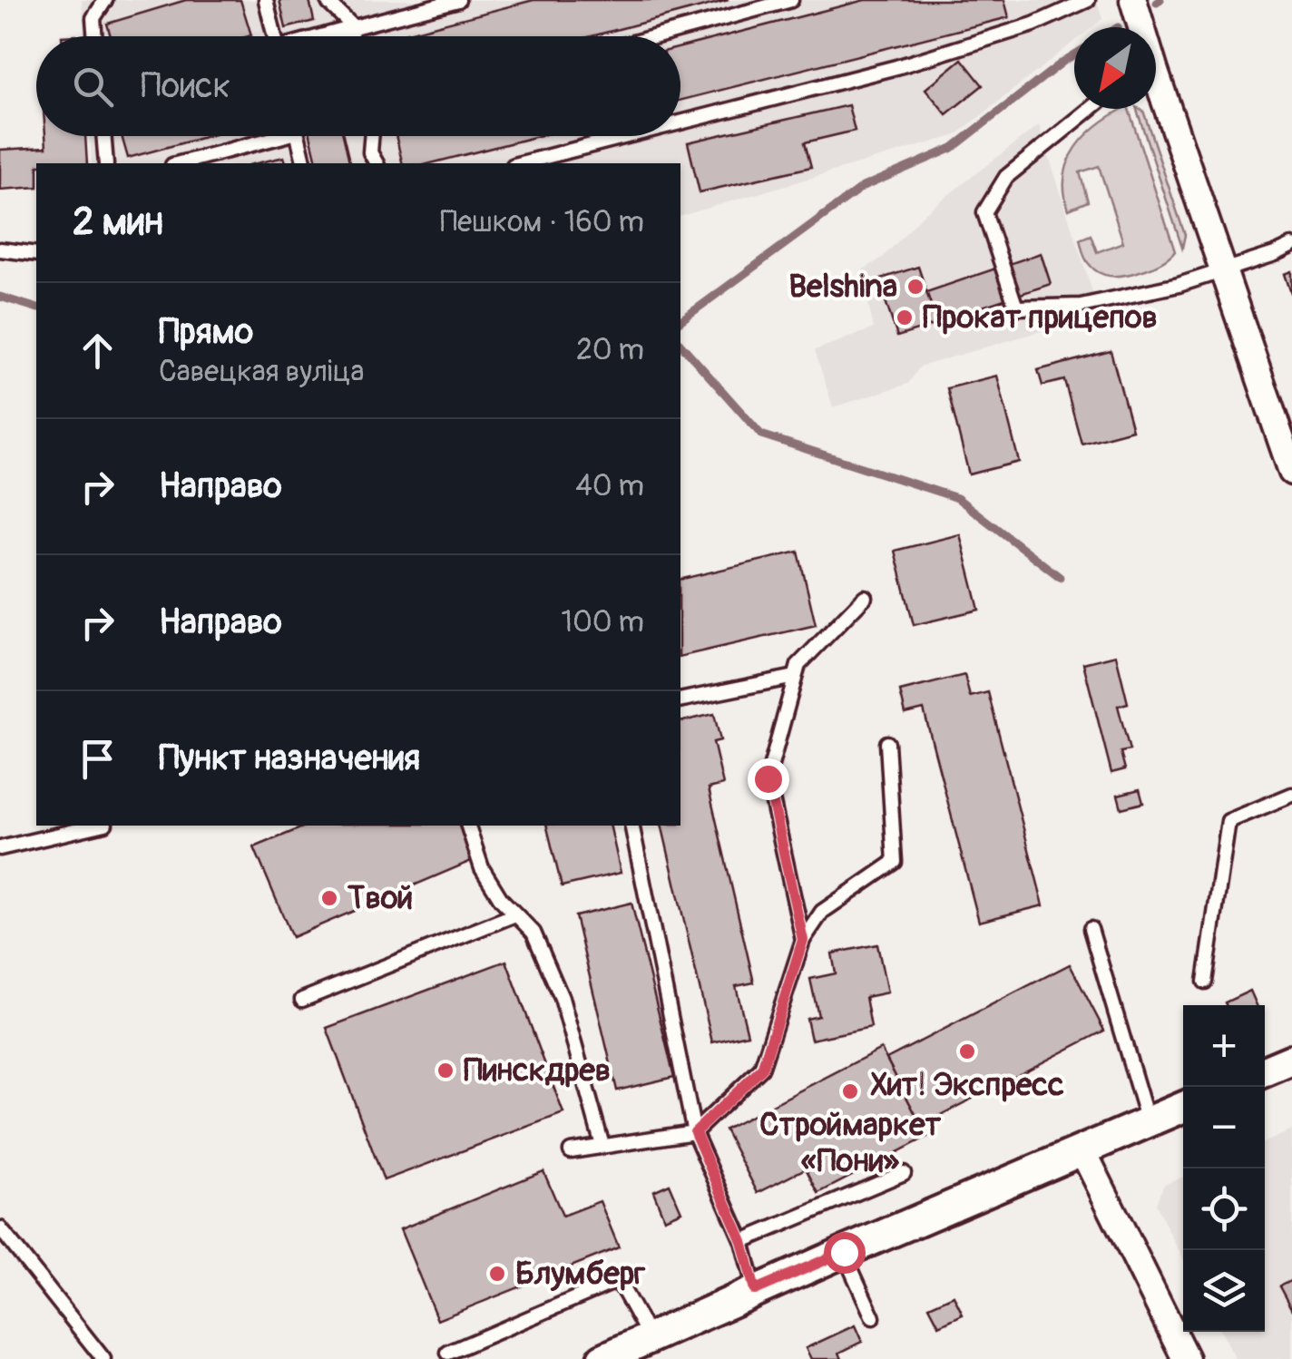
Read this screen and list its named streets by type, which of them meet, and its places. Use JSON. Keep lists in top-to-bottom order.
{
  "places": [
    "Belshina",
    "Прокат прицепов",
    "Твой",
    "Хит! Экспресс",
    "Пинскдрев",
    "Строймаркет «Пони»",
    "Блумберг"
  ],
  "north": "bottom left",
  "page": {
    "search": "Поиск",
    "heading": ["2 мин", "Пешком · 160 m"],
    "list": [
      ["Прямо", "Савецкая вуліца", "20 m"],
      ["Направо", "40 m"],
      ["Направо", "100 m"],
      "Пункт назначения"
    ],
    "map_buttons": ["+", "−"]
  }
}
